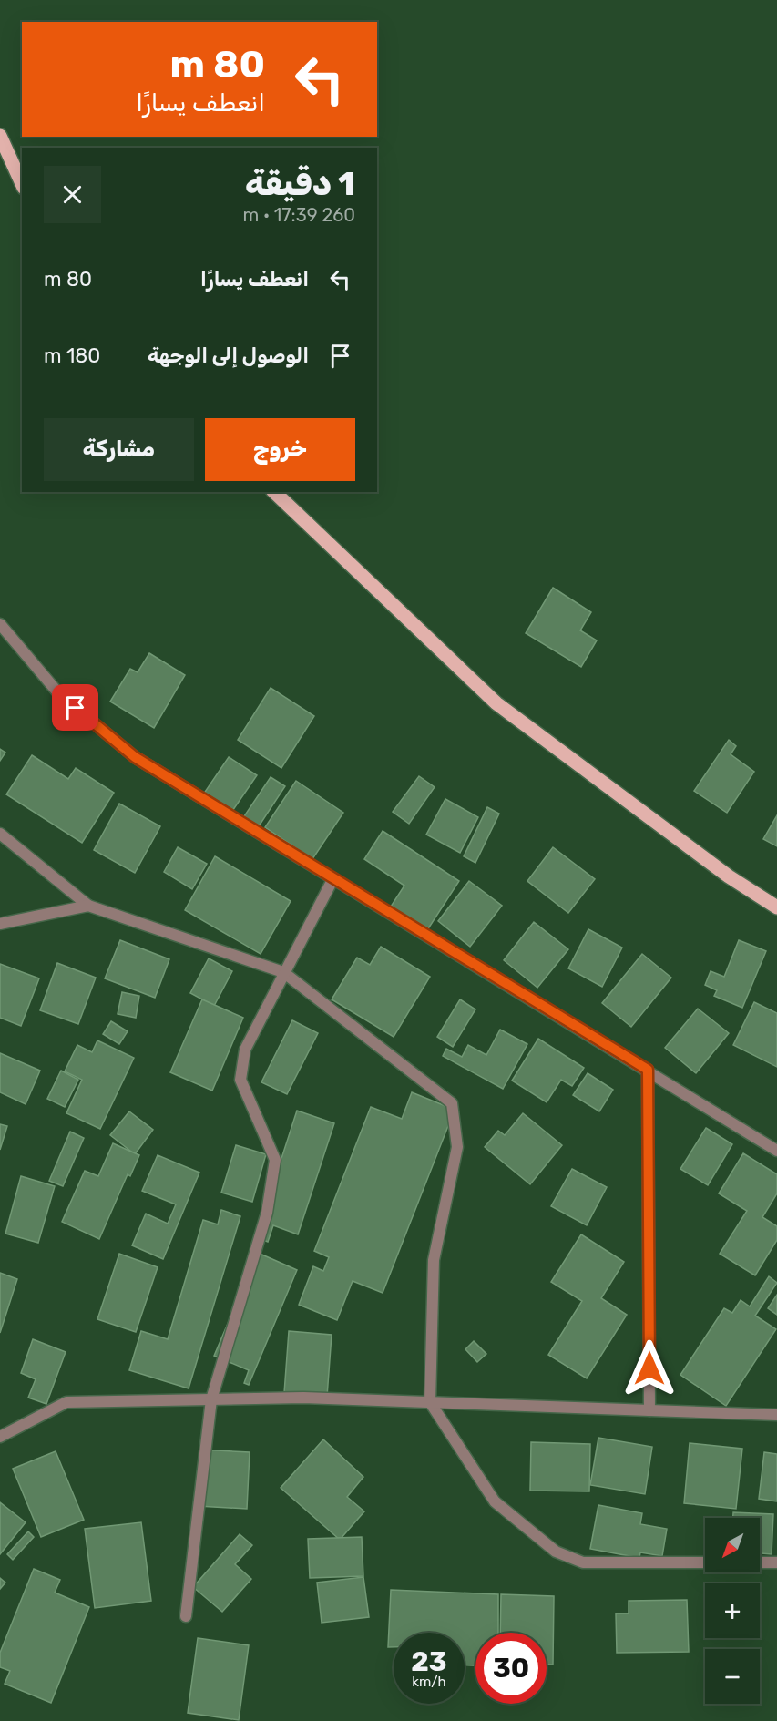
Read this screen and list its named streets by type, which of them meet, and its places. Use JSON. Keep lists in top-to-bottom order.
{
  "north": "bottom left",
  "page": {
    "turn": ["80 m", "انعطف يسارًا"],
    "heading": ["1 دقيقة", "260 m · 17:39"],
    "list": [
      {
        "name": "انعطف يسارًا",
        "value": "80 m"
      },
      {
        "name": "الوصول إلى الوجهة",
        "value": "180 m"
      }
    ],
    "buttons": ["خروج", "مشاركة"],
    "map_buttons": ["+", "−"],
    "speed": "23 km/h",
    "limit": "30"
  }
}
